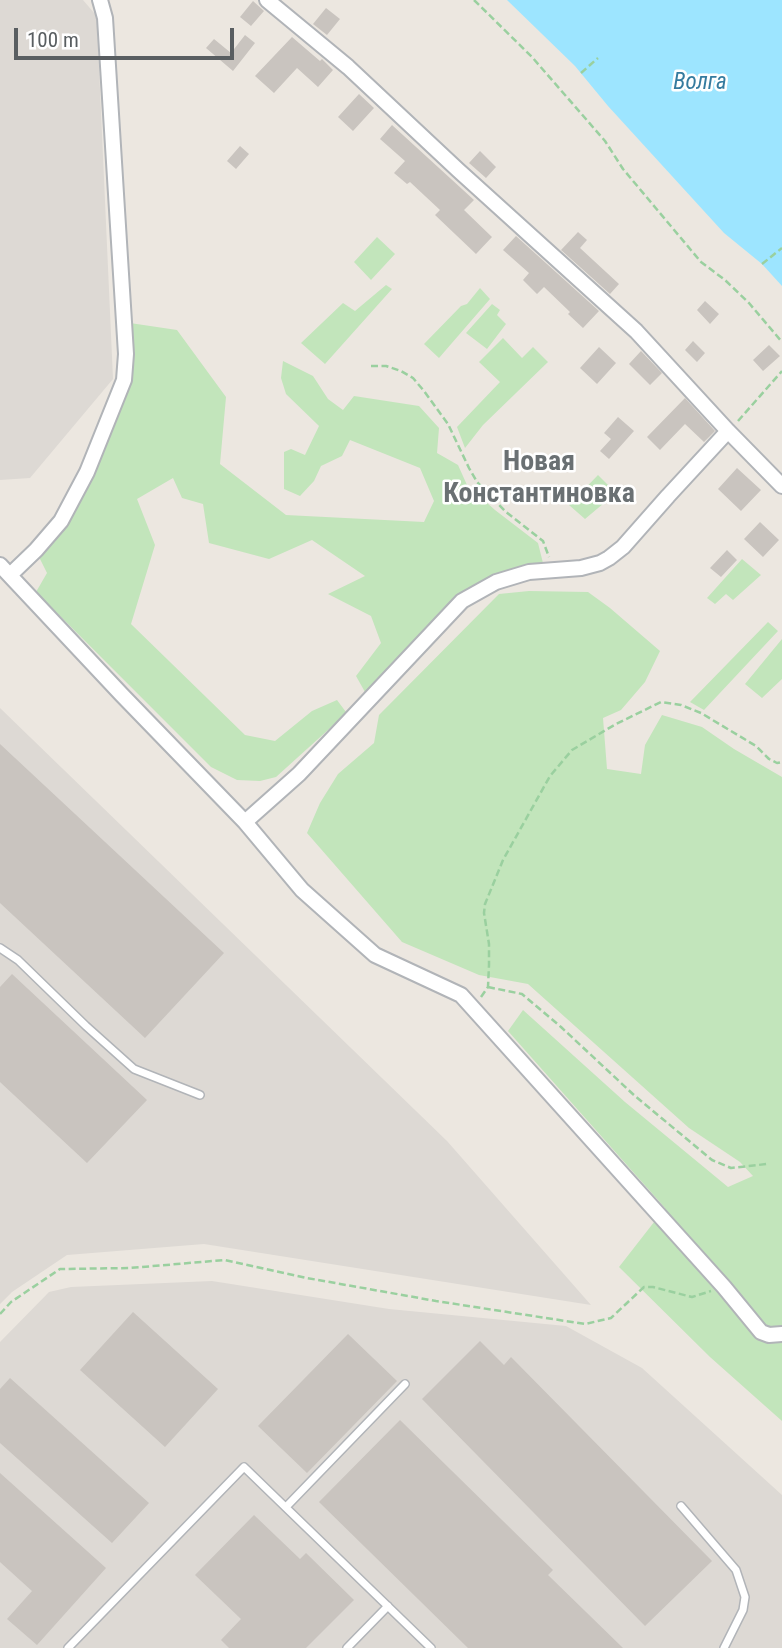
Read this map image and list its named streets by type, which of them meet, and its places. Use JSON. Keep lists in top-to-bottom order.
{
  "districts": ["Новая Константиновка"],
  "water": ["Волга"],
  "scale_bar": "100 m"
}
